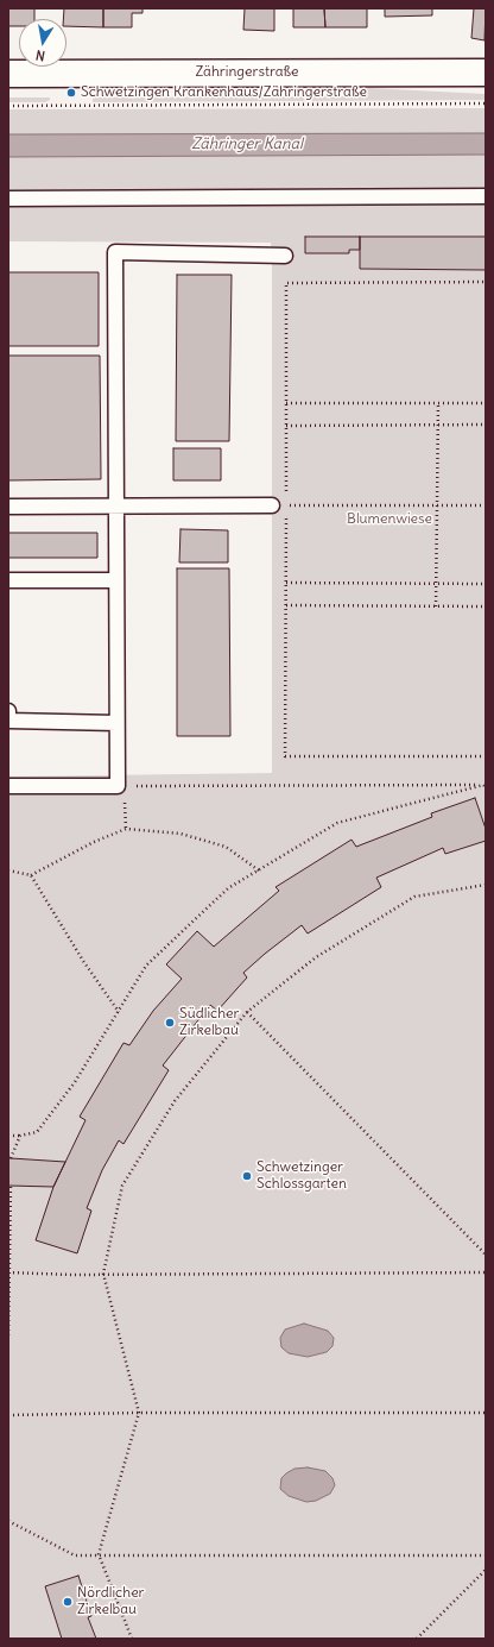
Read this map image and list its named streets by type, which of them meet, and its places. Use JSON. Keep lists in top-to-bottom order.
{
  "streets": {
    "main road": ["Zähringerstraße"]
  },
  "water": ["Zähringer Kanal"],
  "parks": ["Blumenwiese"],
  "places": [
    "Schwetzingen Krankenhaus/Zähringerstraße",
    "Südlicher Zirkelbau",
    "Schwetzinger Schlossgarten",
    "Nördlicher Zirkelbau"
  ],
  "north": "bottom"
}
